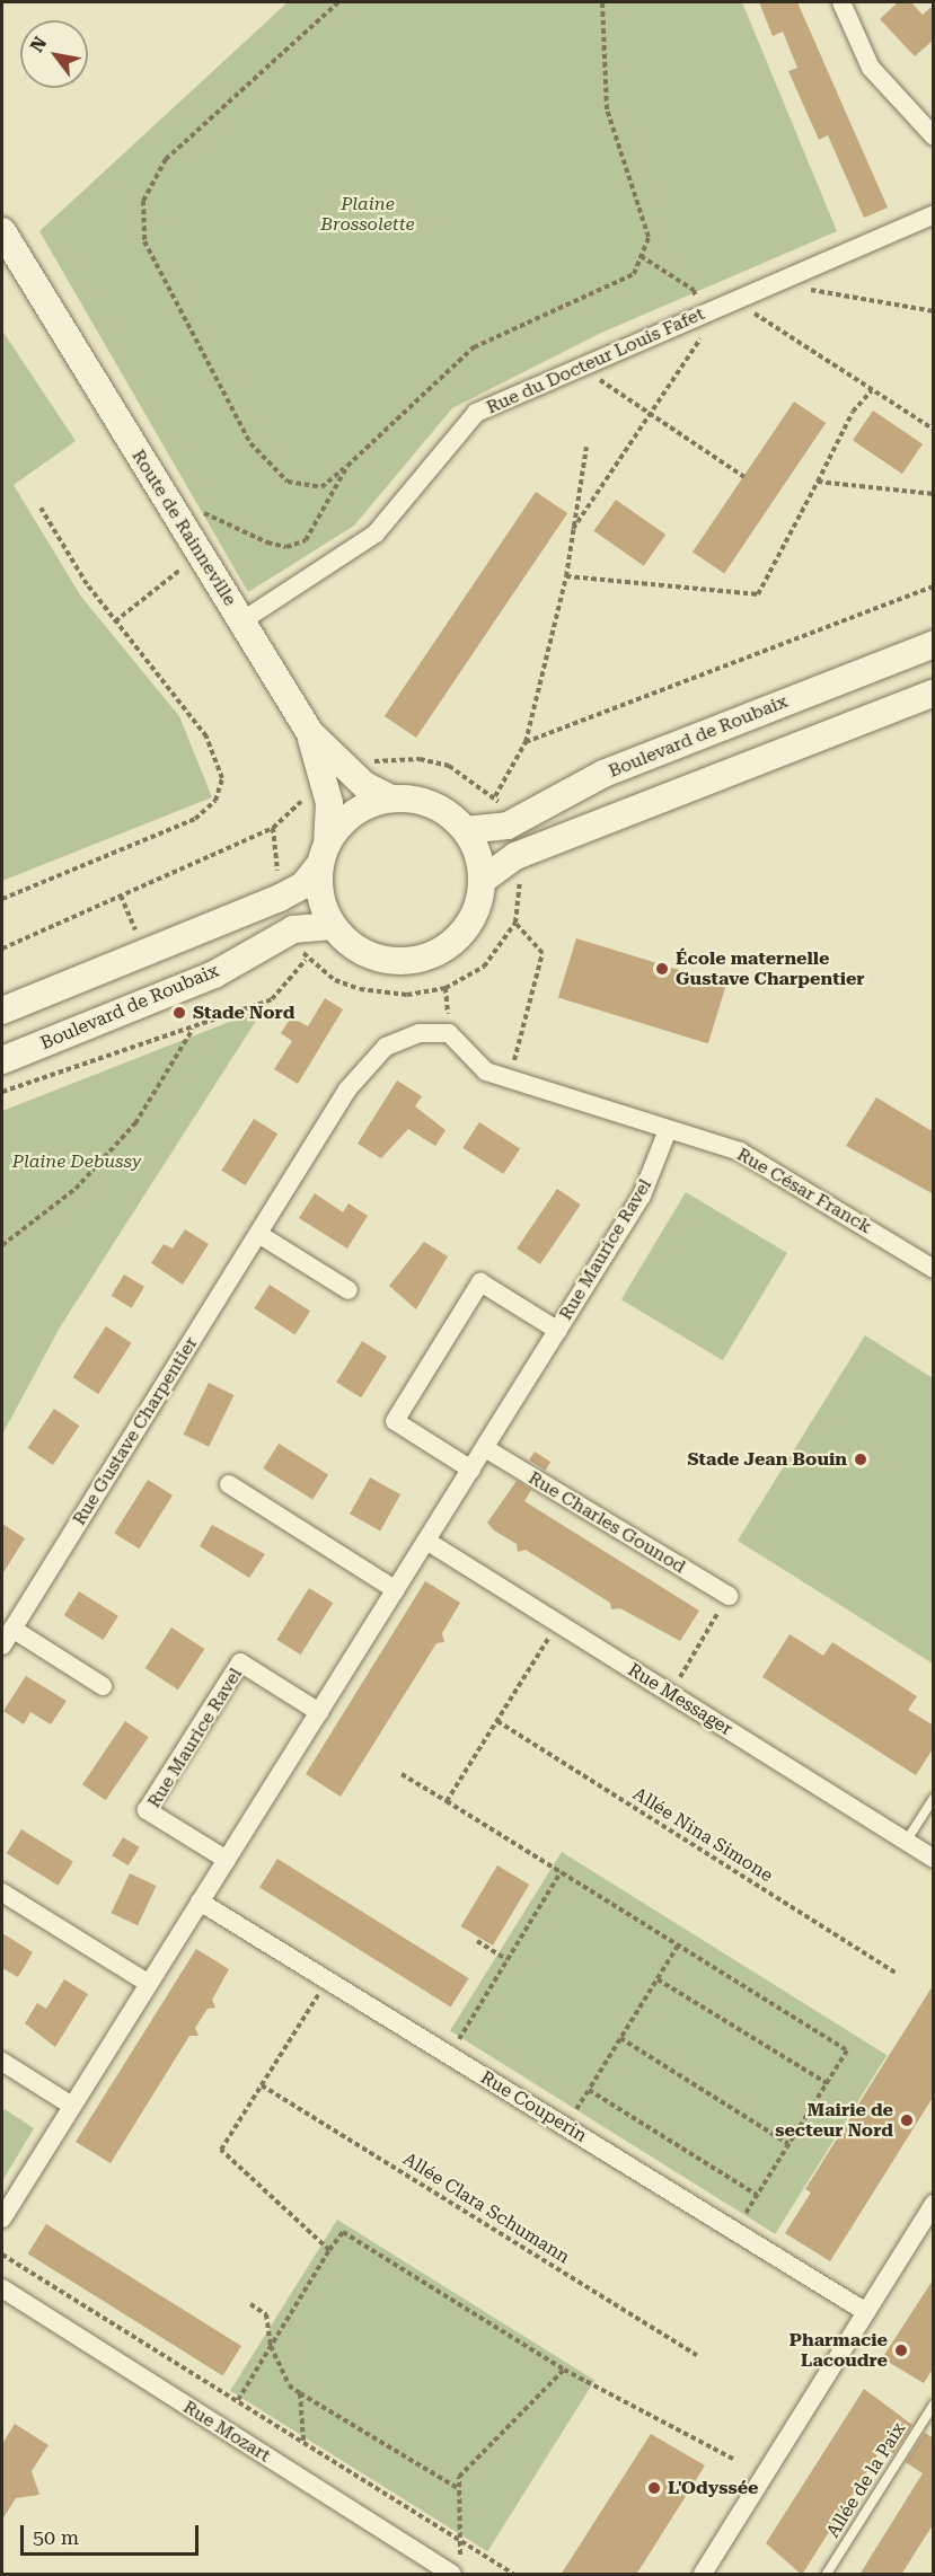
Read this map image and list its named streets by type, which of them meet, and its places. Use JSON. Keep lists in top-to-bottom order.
{
  "streets": {
    "main road": ["Route de Rainneville", "Boulevard de Roubaix"],
    "street": [
      "Rue du Docteur Louis Fafet",
      "Rue César Franck",
      "Rue Maurice Ravel",
      "Rue Gustave Charpentier",
      "Rue Charles Gounod",
      "Rue Messager",
      "Rue Couperin",
      "Rue Mozart"
    ],
    "lane": ["Allée de la Paix"],
    "path": ["Allée Nina Simone", "Allée Clara Schumann"]
  },
  "crossings": [
    ["Rue du Docteur Louis Fafet", "Route de Rainneville"],
    ["Route de Rainneville", "Boulevard de Roubaix"],
    ["Rue César Franck", "Rue Maurice Ravel"],
    ["Rue César Franck", "Rue Gustave Charpentier"],
    ["Rue Maurice Ravel", "Rue Gustave Charpentier"],
    ["Rue Maurice Ravel", "Rue Charles Gounod"],
    ["Rue Maurice Ravel", "Rue Messager"],
    ["Rue Maurice Ravel", "Rue Couperin"]
  ],
  "parks": ["Plaine Brossolette", "Plaine Debussy"],
  "places": [
    "École maternelle Gustave Charpentier",
    "Stade Nord",
    "Stade Jean Bouin",
    "Mairie de secteur Nord",
    "Pharmacie Lacoudre",
    "L'Odyssée"
  ],
  "scale_bar": "50 m",
  "north": "top left"
}
